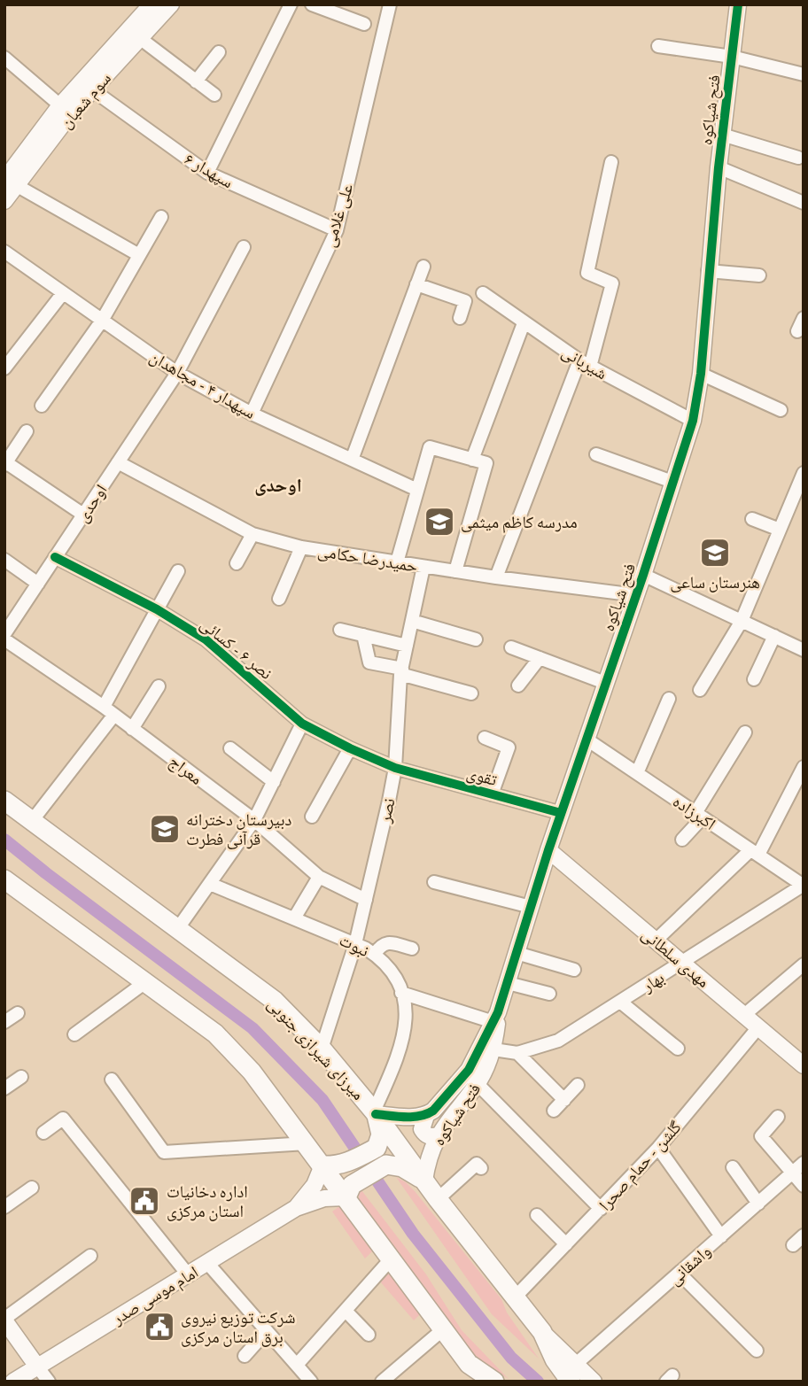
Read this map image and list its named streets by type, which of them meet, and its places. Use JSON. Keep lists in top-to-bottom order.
{
  "streets": {
    "main road": ["میرزای شیرازی جنوبی"],
    "street": [
      "سوم شعبان",
      "فتح شیاکوه",
      "سپهدار ۶",
      "علی غلامی",
      "شیربانی",
      "سپهدار ۴ - مجاهدان",
      "اوحدی",
      "حمیدرضا حکامی",
      "نصر ۶ - کسائی",
      "معراج",
      "تقوی",
      "نصر",
      "اکبرزاده",
      "نبوت",
      "مهدی سلطانی",
      "بهار",
      "گلشن - حمام صحرا",
      "واشقانی",
      "امام موسی صدر"
    ]
  },
  "crossings": [
    ["سوم شعبان", "سپهدار ۶"],
    ["فتح شیاکوه", "شیربانی"],
    ["فتح شیاکوه", "حمیدرضا حکامی"],
    ["فتح شیاکوه", "تقوی"],
    ["فتح شیاکوه", "اکبرزاده"],
    ["فتح شیاکوه", "نبوت"],
    ["فتح شیاکوه", "مهدی سلطانی"],
    ["فتح شیاکوه", "بهار"],
    ["فتح شیاکوه", "میرزای شیرازی جنوبی"],
    ["سپهدار ۶", "علی غلامی"],
    ["علی غلامی", "سپهدار ۴ - مجاهدان"],
    ["سپهدار ۴ - مجاهدان", "اوحدی"],
    ["اوحدی", "حمیدرضا حکامی"],
    ["اوحدی", "نصر ۶ - کسائی"],
    ["حمیدرضا حکامی", "نصر"],
    ["نصر ۶ - کسائی", "تقوی"],
    ["نصر ۶ - کسائی", "نصر"],
    ["معراج", "نصر"],
    ["تقوی", "نصر"],
    ["نصر", "نبوت"],
    ["نصر", "میرزای شیرازی جنوبی"],
    ["اکبرزاده", "بهار"],
    ["نبوت", "میرزای شیرازی جنوبی"],
    ["مهدی سلطانی", "بهار"],
    ["مهدی سلطانی", "گلشن - حمام صحرا"],
    ["میرزای شیرازی جنوبی", "گلشن - حمام صحرا"],
    ["میرزای شیرازی جنوبی", "واشقانی"]
  ],
  "districts": ["اوحدی"],
  "places": {
    "school or university": ["مدرسه كاظم ميثمى", "هنرستان ساعی", "دبیرستان دخترانه قرآنی فطرت"],
    "public building": ["اداره دخانیات استان مرکزی", "شرکت توزیع نیروی برق استان مرکزی"]
  }
}
